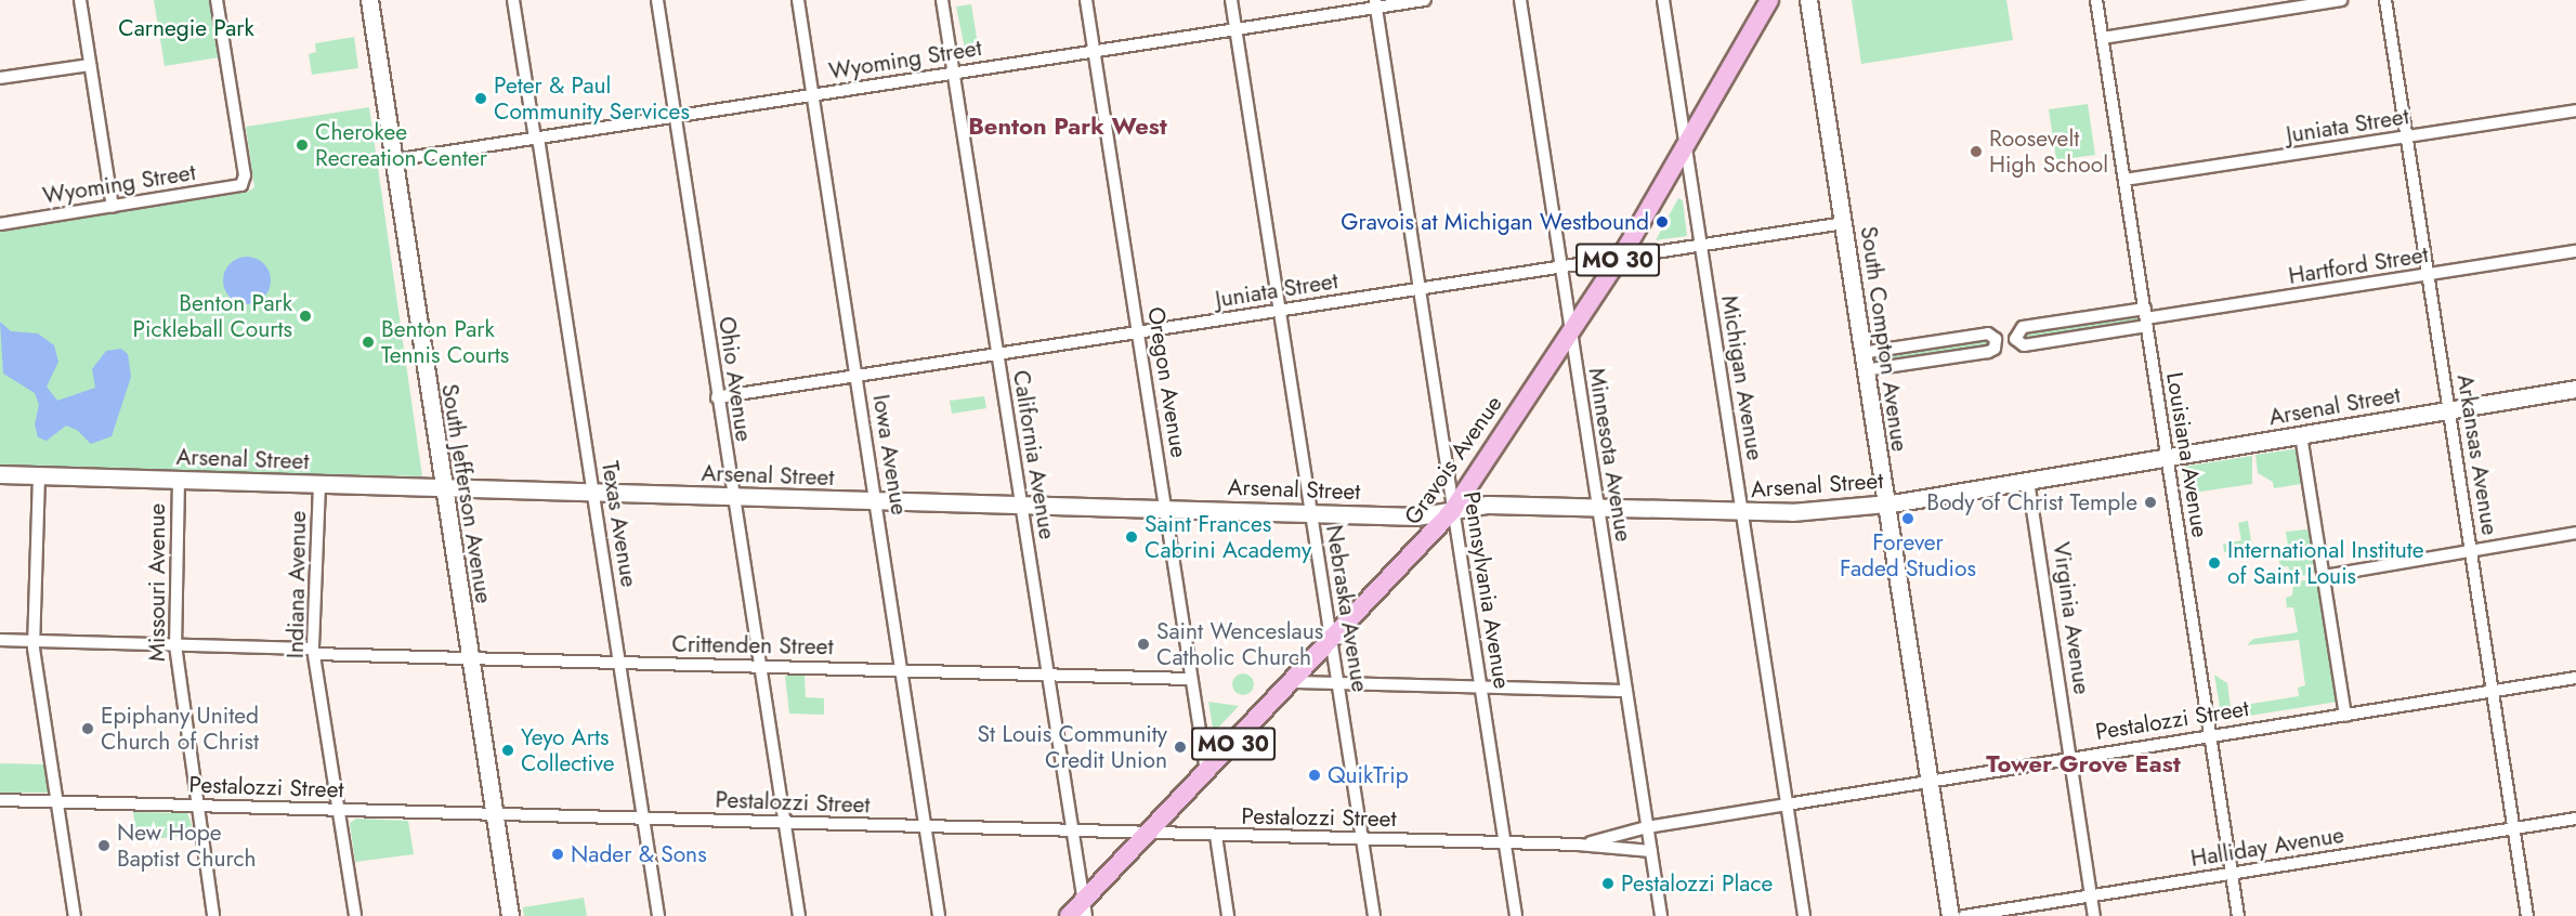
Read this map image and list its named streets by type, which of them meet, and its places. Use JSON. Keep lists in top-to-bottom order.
{
  "streets": {
    "main road": [
      "MO 30",
      "South Compton Avenue",
      "Arsenal Street",
      "Gravois Avenue",
      "South Jefferson Avenue"
    ],
    "street": [
      "Wyoming Street",
      "Juniata Street",
      "Hartford Street",
      "Michigan Avenue",
      "Ohio Avenue",
      "Oregon Avenue",
      "Iowa Avenue",
      "California Avenue",
      "Minnesota Avenue",
      "Louisiana Avenue",
      "Arkansas Avenue",
      "Texas Avenue",
      "Missouri Avenue",
      "Indiana Avenue",
      "Pennsylvania Avenue",
      "Nebraska Avenue",
      "Virginia Avenue",
      "Crittenden Street",
      "Pestalozzi Street",
      "Halliday Avenue"
    ]
  },
  "crossings": [
    ["Wyoming Street", "Ohio Avenue"],
    ["Wyoming Street", "Oregon Avenue"],
    ["Wyoming Street", "Iowa Avenue"],
    ["Wyoming Street", "California Avenue"],
    ["Wyoming Street", "South Jefferson Avenue"],
    ["Wyoming Street", "Texas Avenue"],
    ["Wyoming Street", "Pennsylvania Avenue"],
    ["Wyoming Street", "Nebraska Avenue"],
    ["Juniata Street", "South Compton Avenue"],
    ["Juniata Street", "Michigan Avenue"],
    ["Juniata Street", "Ohio Avenue"],
    ["Juniata Street", "Oregon Avenue"],
    ["Juniata Street", "Iowa Avenue"],
    ["Juniata Street", "California Avenue"],
    ["Juniata Street", "Minnesota Avenue"],
    ["Juniata Street", "Louisiana Avenue"],
    ["Juniata Street", "Arkansas Avenue"],
    ["Juniata Street", "Gravois Avenue"],
    ["Juniata Street", "Pennsylvania Avenue"],
    ["Juniata Street", "Nebraska Avenue"],
    ["Hartford Street", "Louisiana Avenue"],
    ["Hartford Street", "Arkansas Avenue"],
    ["South Compton Avenue", "Arsenal Street"],
    ["South Compton Avenue", "Pestalozzi Street"],
    ["Michigan Avenue", "Arsenal Street"],
    ["Michigan Avenue", "Gravois Avenue"],
    ["Michigan Avenue", "Pestalozzi Street"],
    ["Ohio Avenue", "Arsenal Street"],
    ["Ohio Avenue", "Crittenden Street"],
    ["Ohio Avenue", "Pestalozzi Street"],
    ["Oregon Avenue", "Arsenal Street"],
    ["Oregon Avenue", "Gravois Avenue"],
    ["Oregon Avenue", "Crittenden Street"],
    ["Arsenal Street", "Iowa Avenue"],
    ["Arsenal Street", "California Avenue"],
    ["Arsenal Street", "Minnesota Avenue"],
    ["Arsenal Street", "Louisiana Avenue"],
    ["Arsenal Street", "Arkansas Avenue"],
    ["Arsenal Street", "Gravois Avenue"],
    ["Arsenal Street", "South Jefferson Avenue"],
    ["Arsenal Street", "Texas Avenue"],
    ["Arsenal Street", "Missouri Avenue"],
    ["Arsenal Street", "Indiana Avenue"],
    ["Arsenal Street", "Pennsylvania Avenue"],
    ["Arsenal Street", "Nebraska Avenue"],
    ["Arsenal Street", "Virginia Avenue"],
    ["Iowa Avenue", "Crittenden Street"],
    ["Iowa Avenue", "Pestalozzi Street"],
    ["California Avenue", "Gravois Avenue"],
    ["California Avenue", "Crittenden Street"],
    ["California Avenue", "Pestalozzi Street"],
    ["Minnesota Avenue", "Gravois Avenue"],
    ["Minnesota Avenue", "Pestalozzi Street"],
    ["Louisiana Avenue", "Pestalozzi Street"],
    ["Louisiana Avenue", "Halliday Avenue"],
    ["Arkansas Avenue", "Pestalozzi Street"],
    ["Arkansas Avenue", "Halliday Avenue"],
    ["Gravois Avenue", "Pennsylvania Avenue"],
    ["Gravois Avenue", "Nebraska Avenue"],
    ["Gravois Avenue", "Pestalozzi Street"],
    ["South Jefferson Avenue", "Crittenden Street"],
    ["South Jefferson Avenue", "Pestalozzi Street"],
    ["Texas Avenue", "Crittenden Street"],
    ["Texas Avenue", "Pestalozzi Street"],
    ["Missouri Avenue", "Crittenden Street"],
    ["Missouri Avenue", "Pestalozzi Street"],
    ["Indiana Avenue", "Crittenden Street"],
    ["Indiana Avenue", "Pestalozzi Street"],
    ["Pennsylvania Avenue", "Pestalozzi Street"],
    ["Nebraska Avenue", "Pestalozzi Street"],
    ["Virginia Avenue", "Pestalozzi Street"],
    ["Virginia Avenue", "Halliday Avenue"]
  ],
  "districts": ["Benton Park West", "Tower Grove East"],
  "parks": ["Carnegie Park"],
  "places": [
    "Peter & Paul Community Services",
    "Cherokee Recreation Center",
    "Roosevelt High School",
    "Gravois at Michigan Westbound",
    "Benton Park Pickleball Courts",
    "Benton Park Tennis Courts",
    "Body of Christ Temple",
    "Forever Faded Studios",
    "Saint Frances Cabrini Academy",
    "International Institute of Saint Louis",
    "Saint Wenceslaus Catholic Church",
    "Epiphany United Church of Christ",
    "St Louis Community Credit Union",
    "Yeyo Arts Collective",
    "QuikTrip",
    "New Hope Baptist Church",
    "Nader & Sons",
    "Pestalozzi Place"
  ]
}
